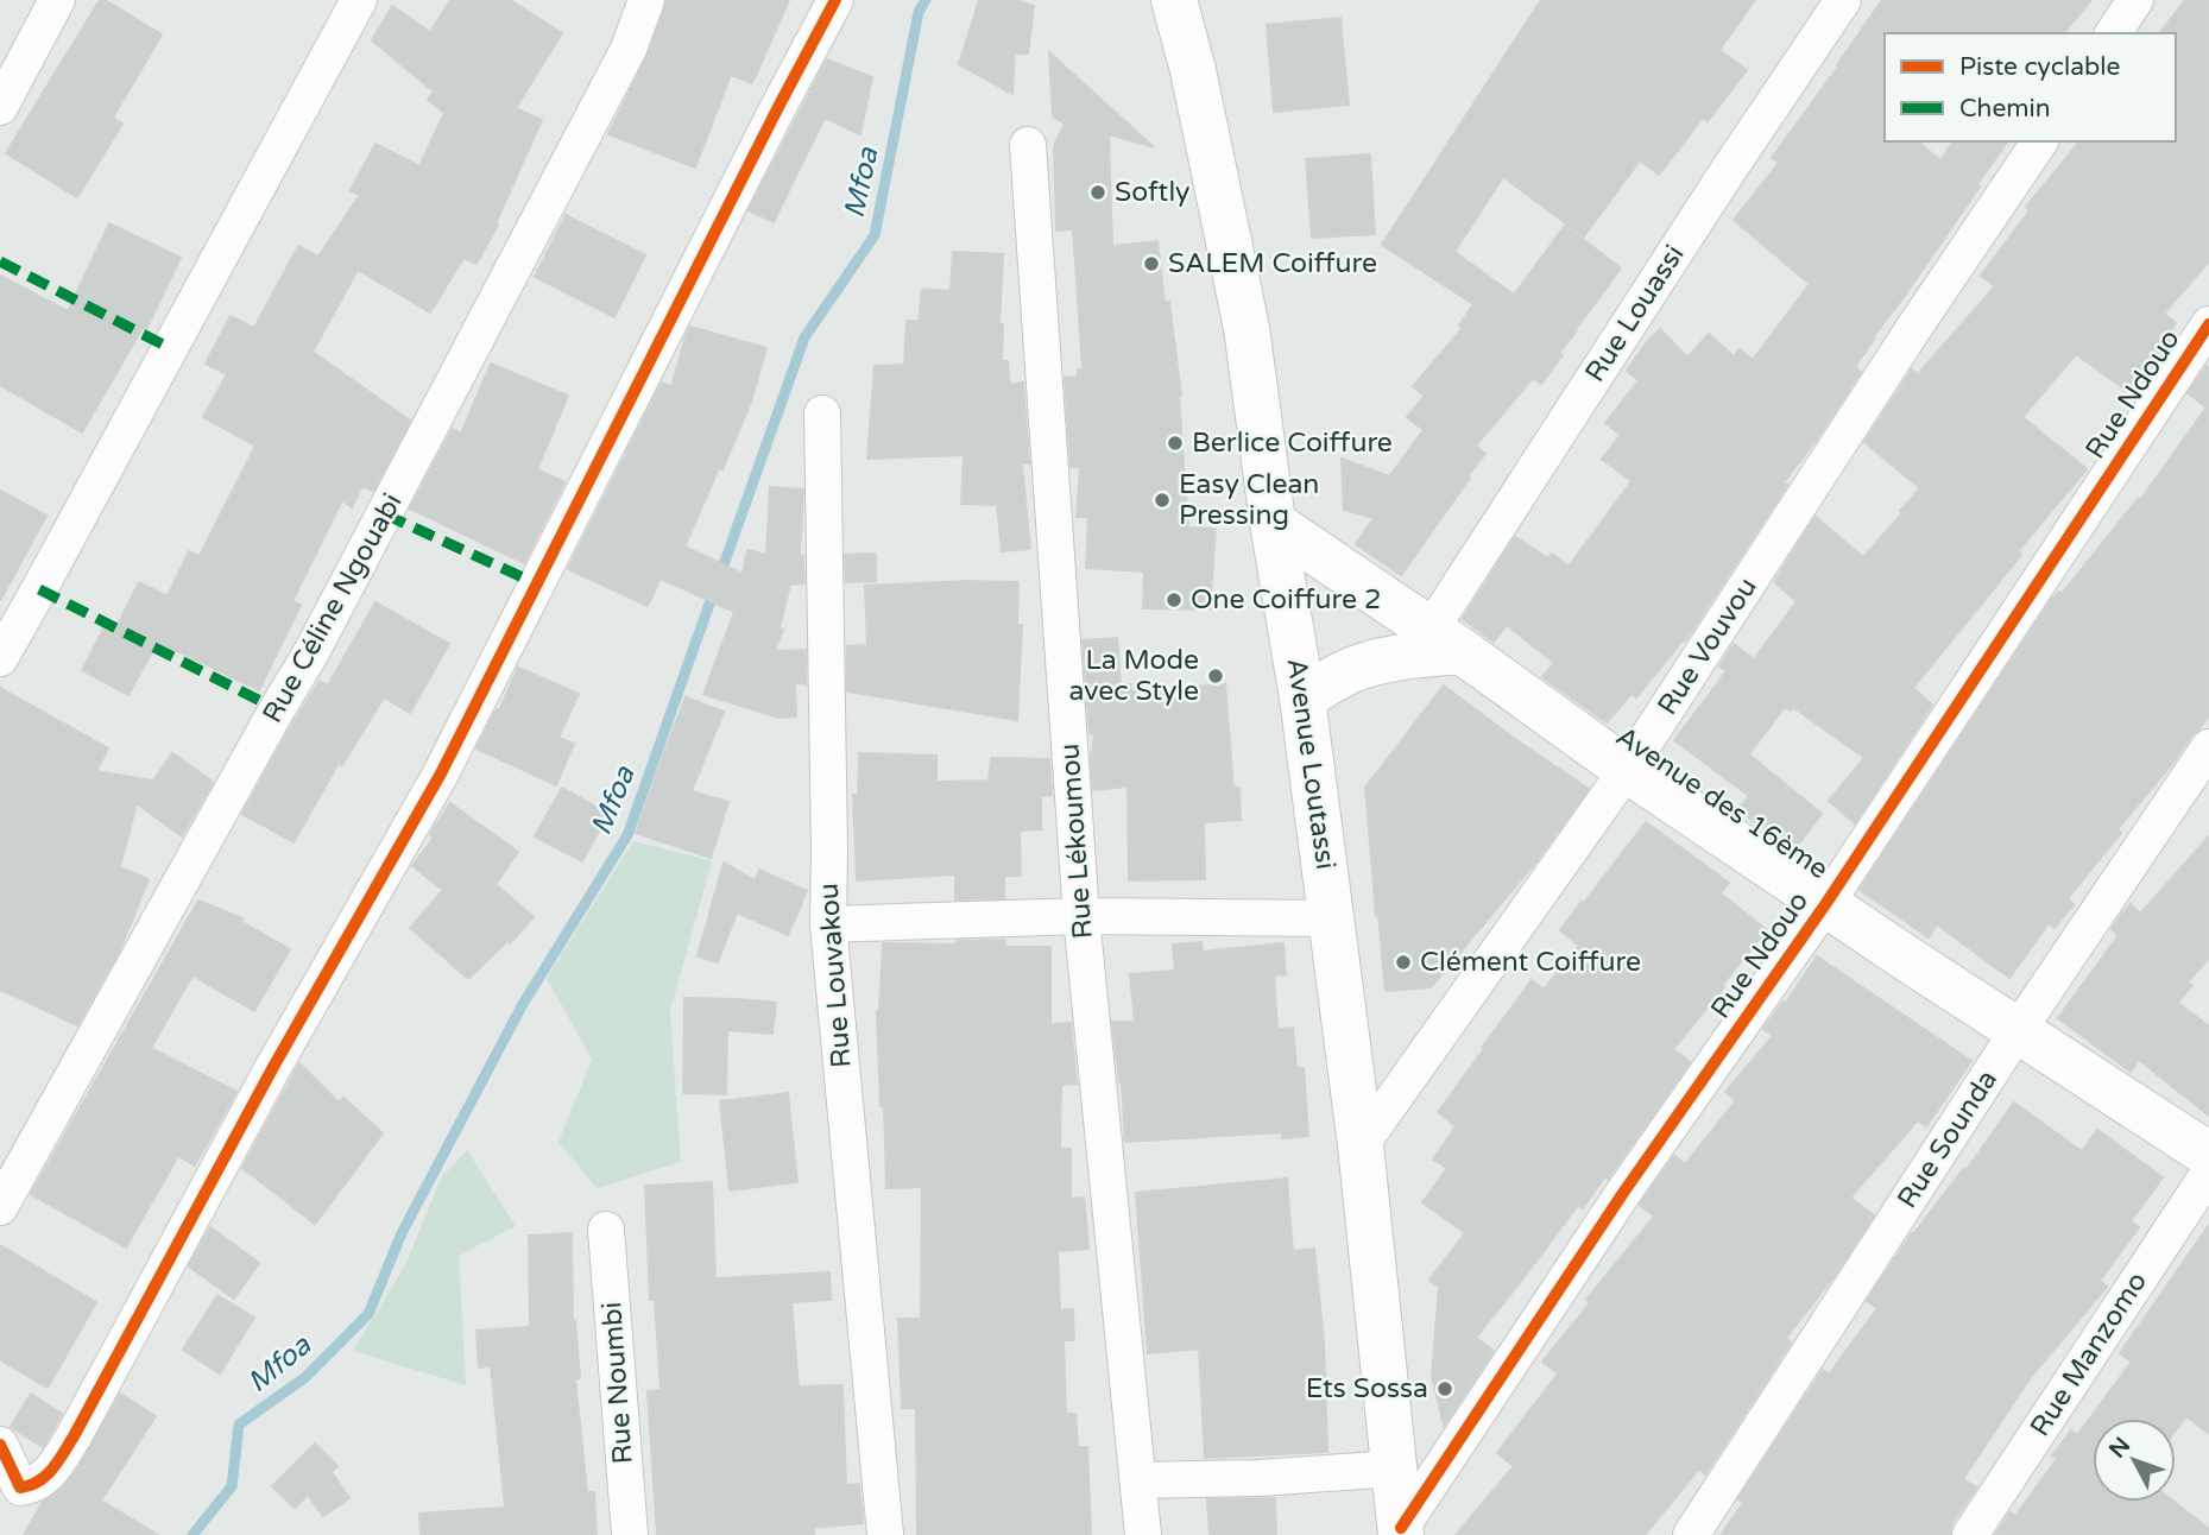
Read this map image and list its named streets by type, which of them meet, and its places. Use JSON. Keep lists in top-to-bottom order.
{
  "streets": {
    "main road": ["Avenue Loutassi", "Avenue des 16ème"],
    "street": [
      "Rue Louassi",
      "Rue Ndouo",
      "Rue Céline Ngouabi",
      "Rue Vouvou",
      "Rue Lékoumou",
      "Rue Louvakou",
      "Rue Sounda",
      "Rue Manzomo",
      "Rue Noumbi"
    ]
  },
  "crossings": [
    ["Rue Louassi", "Avenue des 16ème"],
    ["Rue Ndouo", "Avenue Loutassi"],
    ["Rue Ndouo", "Avenue des 16ème"],
    ["Rue Vouvou", "Avenue Loutassi"],
    ["Rue Vouvou", "Avenue des 16ème"],
    ["Avenue Loutassi", "Avenue des 16ème"],
    ["Avenue des 16ème", "Rue Sounda"]
  ],
  "water": ["Mfoa"],
  "places": [
    "Softly",
    "SALEM Coiffure",
    "Berlice Coiffure",
    "Easy Clean Pressing",
    "One Coiffure 2",
    "La Mode avec Style",
    "Clément Coiffure",
    "Ets Sossa"
  ],
  "legend": ["Piste cyclable", "Chemin"],
  "north": "top left"
}
